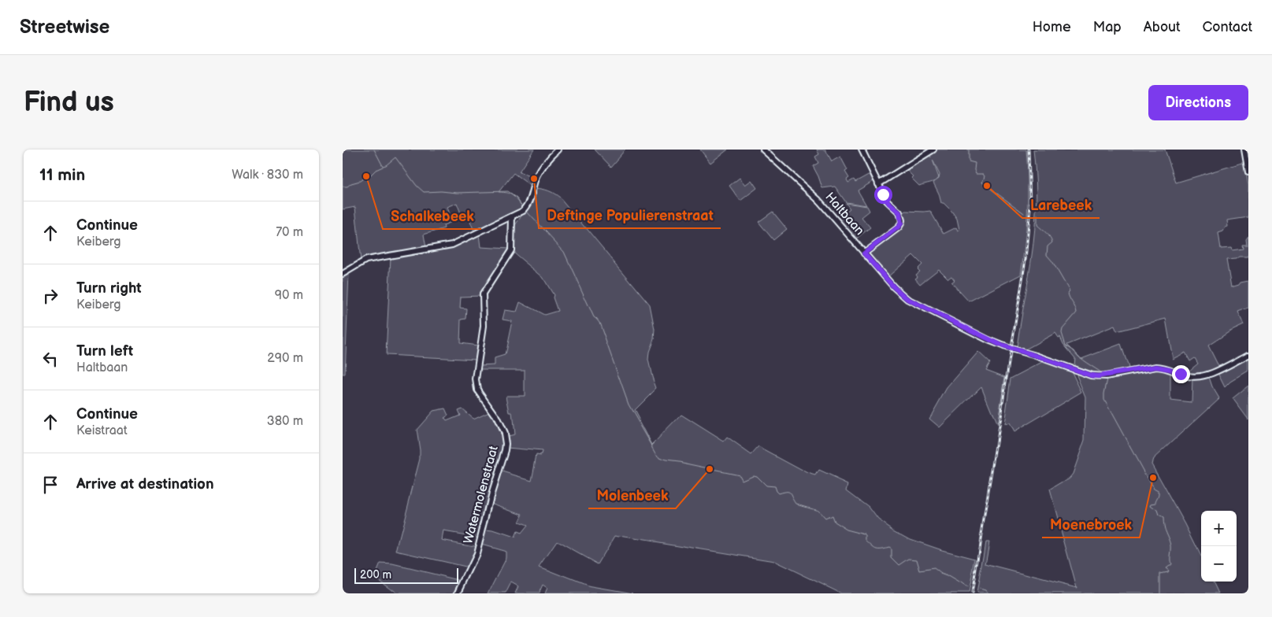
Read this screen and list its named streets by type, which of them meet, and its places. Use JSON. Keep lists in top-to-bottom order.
{
  "streets": {
    "street": ["Haltbaan", "Watermolenstraat"]
  },
  "places": [
    "Schalkebeek",
    "Deftinge Populierenstraat",
    "Larebeek",
    "Molenbeek",
    "Moenebroek"
  ],
  "scale_bar": "200 m",
  "page": {
    "header": "Streetwise",
    "nav": [
      "Home",
      "Map",
      "About",
      "Contact"
    ],
    "buttons": "Directions",
    "title": "Find us",
    "heading": ["11 min", "Walk · 830 m"],
    "list": [
      ["Continue", "Keiberg", "70 m"],
      ["Turn right", "Keiberg", "90 m"],
      ["Turn left", "Haltbaan", "290 m"],
      ["Continue", "Keistraat", "380 m"],
      "Arrive at destination"
    ],
    "map_buttons": ["+", "−"],
    "scale": "200 m"
  }
}
